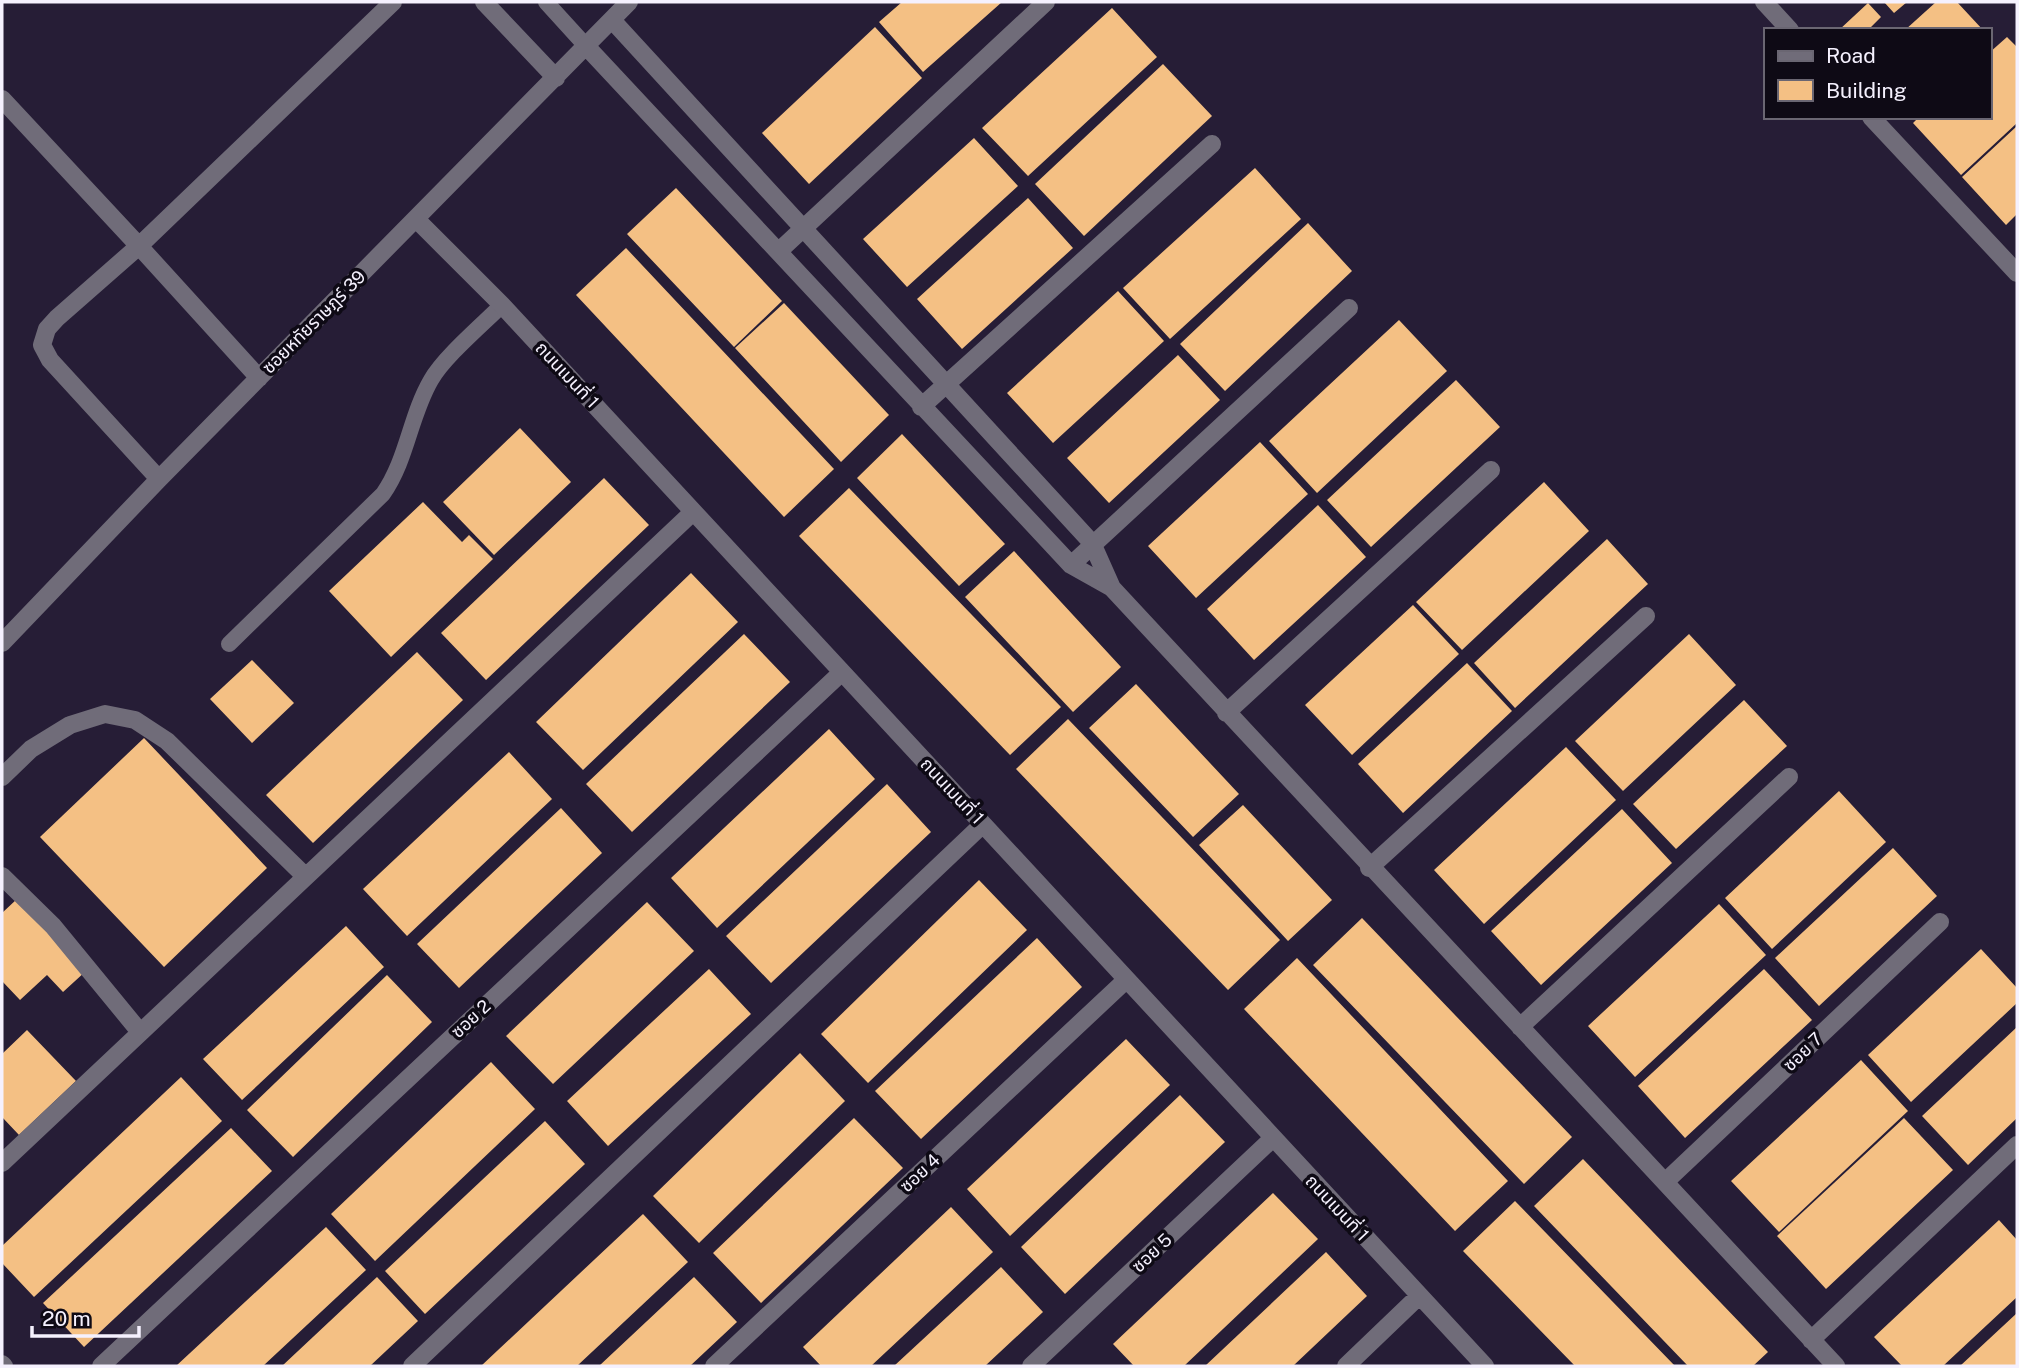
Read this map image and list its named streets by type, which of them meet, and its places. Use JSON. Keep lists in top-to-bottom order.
{
  "streets": {
    "street": [
      "ซอยหทัยราษฎร์ 39",
      "ถนนเมนที่ 1",
      "ซอย 2",
      "ซอย 7",
      "ซอย 4",
      "ซอย 5"
    ]
  },
  "crossings": [
    ["ซอยหทัยราษฎร์ 39", "ถนนเมนที่ 1"],
    ["ถนนเมนที่ 1", "ซอย 2"],
    ["ถนนเมนที่ 1", "ซอย 4"],
    ["ถนนเมนที่ 1", "ซอย 5"]
  ],
  "legend": ["Road", "Building"],
  "scale_bar": "20 m"
}
